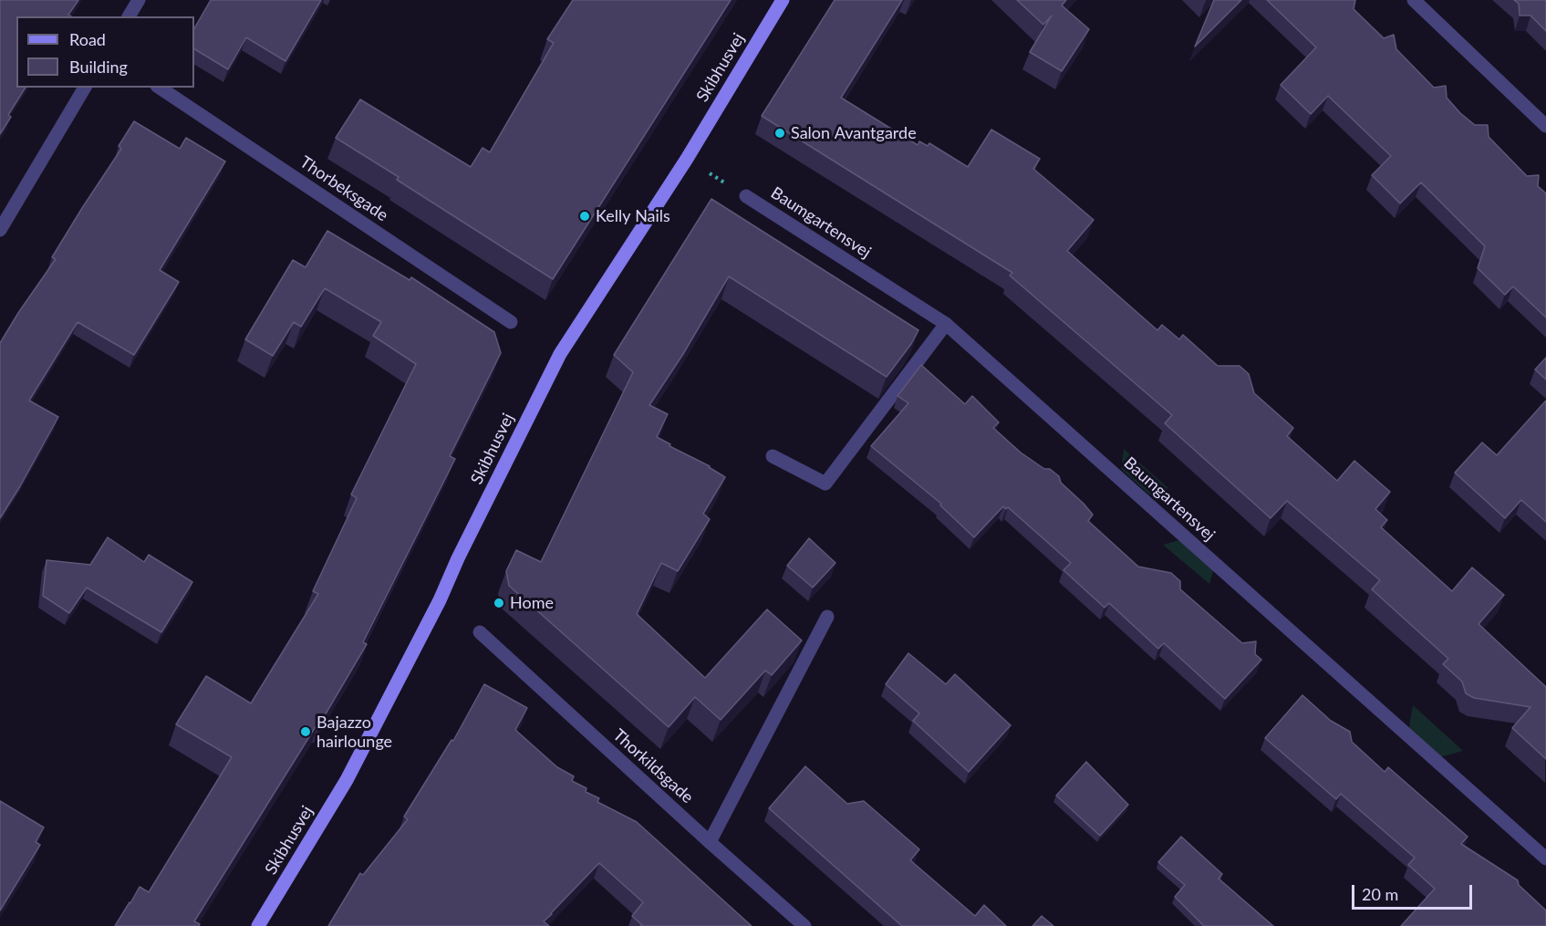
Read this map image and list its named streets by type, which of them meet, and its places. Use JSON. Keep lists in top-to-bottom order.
{
  "streets": {
    "street": [
      "Skibhusvej",
      "Thorbeksgade",
      "Baumgartensvej",
      "Thorkildsgade"
    ]
  },
  "places": [
    "Salon Avantgarde",
    "Kelly Nails",
    "Home",
    "Bajazzo hairlounge"
  ],
  "legend": ["Road", "Building"],
  "scale_bar": "20 m"
}
